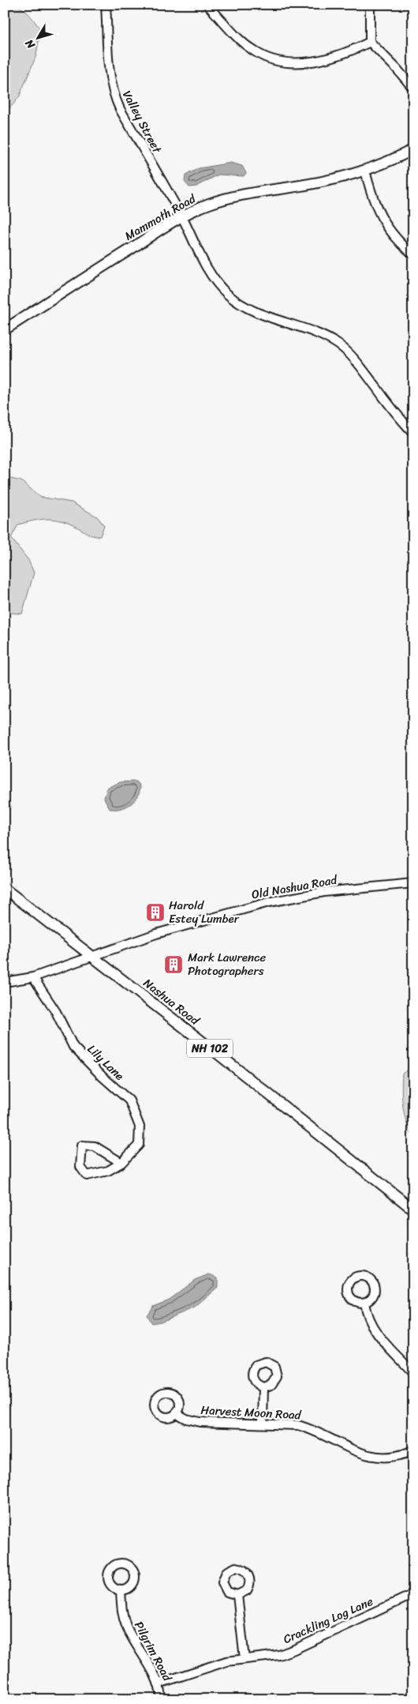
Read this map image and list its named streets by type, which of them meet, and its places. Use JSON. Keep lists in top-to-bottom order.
{
  "streets": {
    "main road": ["Mammoth Road", "Nashua Road", "NH 102"],
    "street": [
      "Valley Street",
      "Old Nashua Road",
      "Lily Lane",
      "Harvest Moon Road",
      "Crackling Log Lane",
      "Pilgrim Road"
    ]
  },
  "crossings": [
    ["Valley Street", "Mammoth Road"],
    ["Old Nashua Road", "Nashua Road"],
    ["Old Nashua Road", "Lily Lane"],
    ["Crackling Log Lane", "Pilgrim Road"]
  ],
  "places": {
    "building": ["Harold Estey Lumber", "Mark Lawrence Photographers"]
  },
  "north": "bottom left"
}
